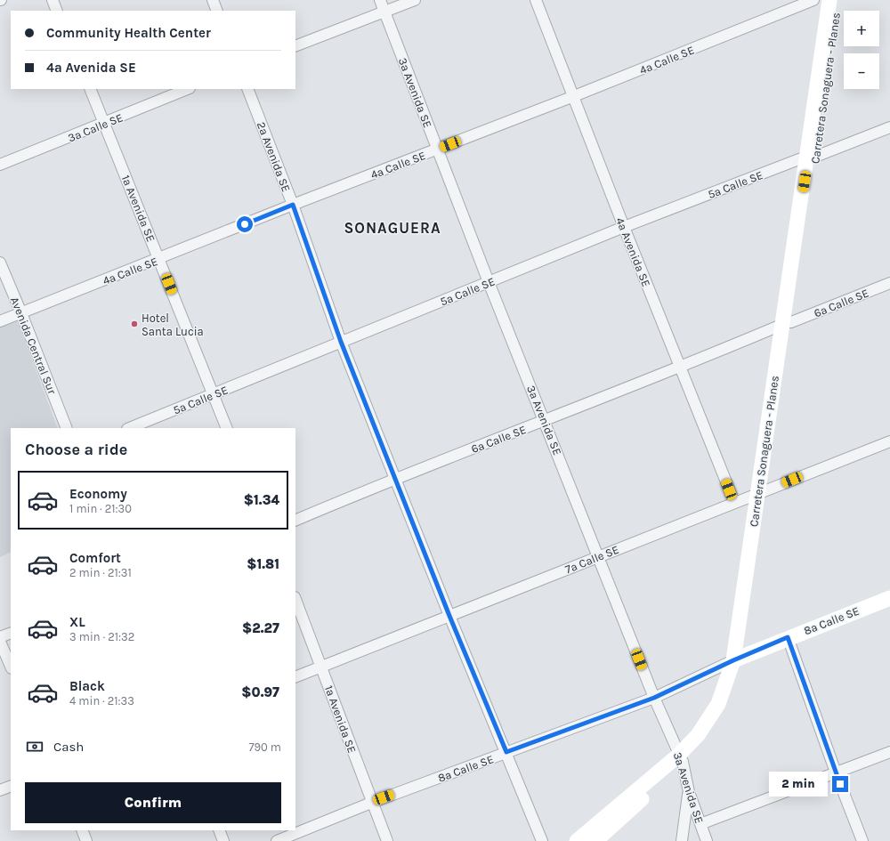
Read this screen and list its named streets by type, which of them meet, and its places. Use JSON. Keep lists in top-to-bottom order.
{
  "streets": {
    "main road": ["Carretera Sonaguera - Planes", "8a Calle SE"],
    "street": [
      "4a Calle SE",
      "3a Avenida SE",
      "3a Calle SE",
      "2a Avenida SE",
      "5a Calle SE",
      "1a Avenida SE",
      "4a Avenida SE",
      "6a Calle SE",
      "Avenida Central Sur",
      "7a Calle SE"
    ]
  },
  "crossings": [
    ["4a Calle SE", "3a Avenida SE"],
    ["4a Calle SE", "2a Avenida SE"],
    ["4a Calle SE", "1a Avenida SE"],
    ["4a Calle SE", "4a Avenida SE"],
    ["4a Calle SE", "Avenida Central Sur"],
    ["Carretera Sonaguera - Planes", "3a Avenida SE"],
    ["Carretera Sonaguera - Planes", "5a Calle SE"],
    ["Carretera Sonaguera - Planes", "6a Calle SE"],
    ["Carretera Sonaguera - Planes", "7a Calle SE"],
    ["Carretera Sonaguera - Planes", "8a Calle SE"],
    ["3a Avenida SE", "5a Calle SE"],
    ["3a Avenida SE", "6a Calle SE"],
    ["3a Avenida SE", "7a Calle SE"],
    ["3a Avenida SE", "8a Calle SE"],
    ["3a Calle SE", "1a Avenida SE"],
    ["2a Avenida SE", "5a Calle SE"],
    ["2a Avenida SE", "6a Calle SE"],
    ["2a Avenida SE", "7a Calle SE"],
    ["2a Avenida SE", "8a Calle SE"],
    ["5a Calle SE", "1a Avenida SE"],
    ["5a Calle SE", "4a Avenida SE"],
    ["1a Avenida SE", "7a Calle SE"],
    ["1a Avenida SE", "8a Calle SE"],
    ["4a Avenida SE", "6a Calle SE"],
    ["4a Avenida SE", "7a Calle SE"]
  ],
  "districts": ["SONAGUERA"],
  "places": ["Hotel Santa Lucia"],
  "page": {
    "map_buttons": ["+", "−"],
    "banner": ["Community Health Center", "4a Avenida SE"],
    "heading": "Choose a ride",
    "list": [
      {
        "name": "Economy",
        "note": "1 min · 21:30",
        "value": "$1.34"
      },
      {
        "name": "Comfort",
        "note": "2 min · 21:31",
        "value": "$1.81"
      },
      {
        "name": "XL",
        "note": "3 min · 21:32",
        "value": "$2.27"
      },
      {
        "name": "Black",
        "note": "4 min · 21:33",
        "value": "$0.97"
      }
    ],
    "pay": ["Cash", "790 m"],
    "bubble": "2 min",
    "buttons": "Confirm"
  }
}
